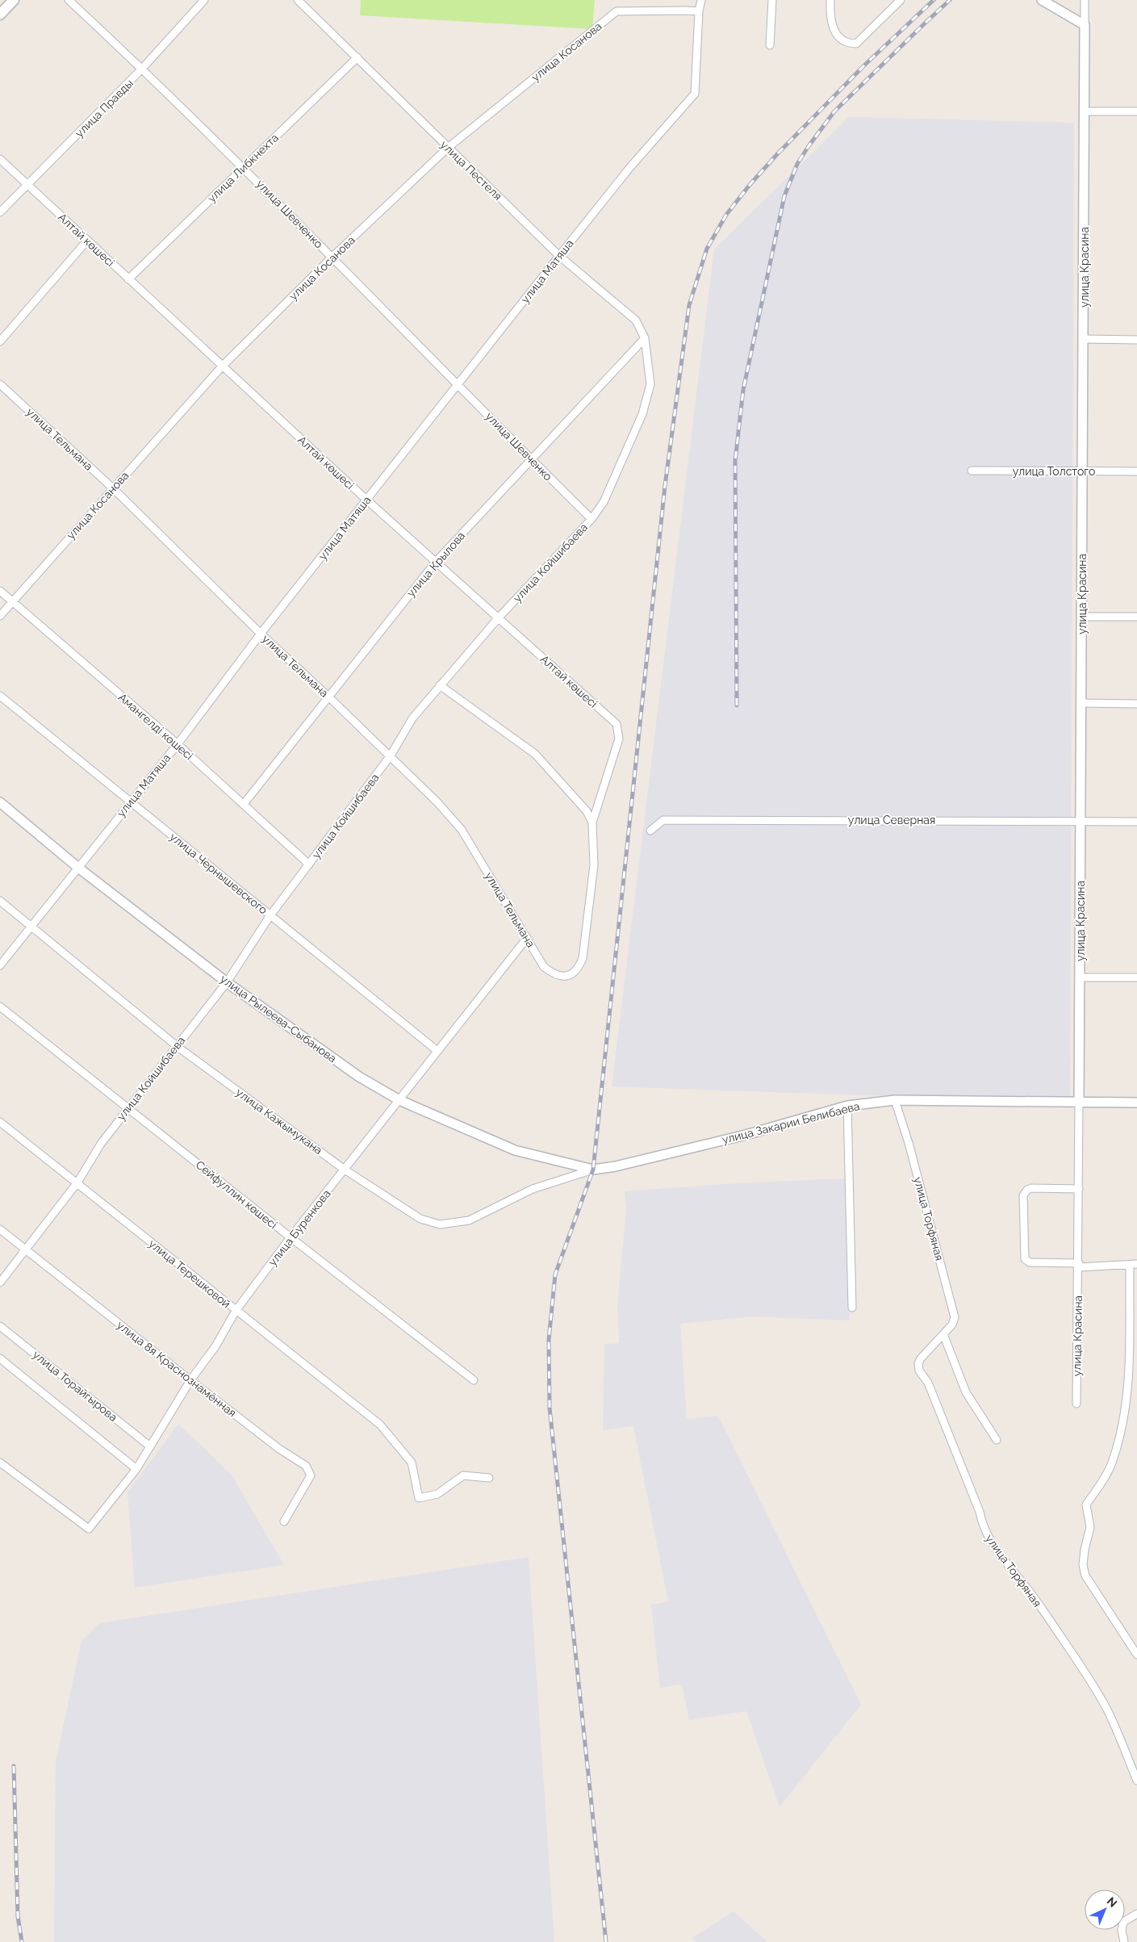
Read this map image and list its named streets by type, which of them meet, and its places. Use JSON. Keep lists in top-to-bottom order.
{
  "streets": {
    "street": [
      "улица Косанова",
      "улица Правды",
      "улица Либкнехта",
      "улица Пестеля",
      "улица Шевченко",
      "Алтай көшесі",
      "улица Красина",
      "улица Матяша",
      "улица Тельмана",
      "улица Толстого",
      "улица Койшибаева",
      "улица Крылова",
      "Амангелді көшесі",
      "улица Северная",
      "улица Чернышевского",
      "улица Рылеева-Сыбанова",
      "улица Кажымукана",
      "улица Закарии Белибаева",
      "Сейфуллин көшесі",
      "улица Торфяная",
      "улица Буренкова",
      "улица Терешковой",
      "улица 8я Краснознамённая",
      "улица Торайгырова"
    ]
  },
  "crossings": [
    ["улица Косанова", "улица Пестеля"],
    ["улица Косанова", "улица Шевченко"],
    ["улица Косанова", "Алтай көшесі"],
    ["улица Косанова", "улица Матяша"],
    ["улица Косанова", "улица Тельмана"],
    ["улица Косанова", "Амангелді көшесі"],
    ["улица Правды", "улица Шевченко"],
    ["улица Правды", "Алтай көшесі"],
    ["улица Либкнехта", "улица Пестеля"],
    ["улица Либкнехта", "улица Шевченко"],
    ["улица Либкнехта", "Алтай көшесі"],
    ["улица Пестеля", "улица Матяша"],
    ["улица Пестеля", "улица Койшибаева"],
    ["улица Пестеля", "улица Крылова"],
    ["улица Шевченко", "улица Матяша"],
    ["улица Шевченко", "улица Койшибаева"],
    ["улица Шевченко", "улица Крылова"],
    ["Алтай көшесі", "улица Матяша"],
    ["Алтай көшесі", "улица Тельмана"],
    ["Алтай көшесі", "улица Койшибаева"],
    ["Алтай көшесі", "улица Крылова"],
    ["улица Красина", "улица Толстого"],
    ["улица Красина", "улица Северная"],
    ["улица Красина", "улица Закарии Белибаева"],
    ["улица Матяша", "улица Тельмана"],
    ["улица Матяша", "Амангелді көшесі"],
    ["улица Матяша", "улица Чернышевского"],
    ["улица Матяша", "улица Рылеева-Сыбанова"],
    ["улица Матяша", "улица Кажымукана"],
    ["улица Тельмана", "улица Койшибаева"],
    ["улица Тельмана", "улица Крылова"],
    ["улица Тельмана", "улица Буренкова"],
    ["улица Койшибаева", "улица Крылова"],
    ["улица Койшибаева", "Амангелді көшесі"],
    ["улица Койшибаева", "улица Чернышевского"],
    ["улица Койшибаева", "улица Рылеева-Сыбанова"],
    ["улица Койшибаева", "улица Кажымукана"],
    ["улица Койшибаева", "Сейфуллин көшесі"],
    ["улица Койшибаева", "улица Терешковой"],
    ["улица Койшибаева", "улица 8я Краснознамённая"],
    ["улица Крылова", "Амангелді көшесі"],
    ["улица Чернышевского", "улица Буренкова"],
    ["улица Рылеева-Сыбанова", "улица Кажымукана"],
    ["улица Рылеева-Сыбанова", "улица Закарии Белибаева"],
    ["улица Рылеева-Сыбанова", "улица Буренкова"],
    ["улица Кажымукана", "улица Закарии Белибаева"],
    ["улица Кажымукана", "улица Буренкова"],
    ["улица Закарии Белибаева", "улица Торфяная"],
    ["Сейфуллин көшесі", "улица Буренкова"],
    ["улица Буренкова", "улица Терешковой"],
    ["улица Буренкова", "улица 8я Краснознамённая"],
    ["улица Буренкова", "улица Торайгырова"]
  ],
  "north": "top right"
}
